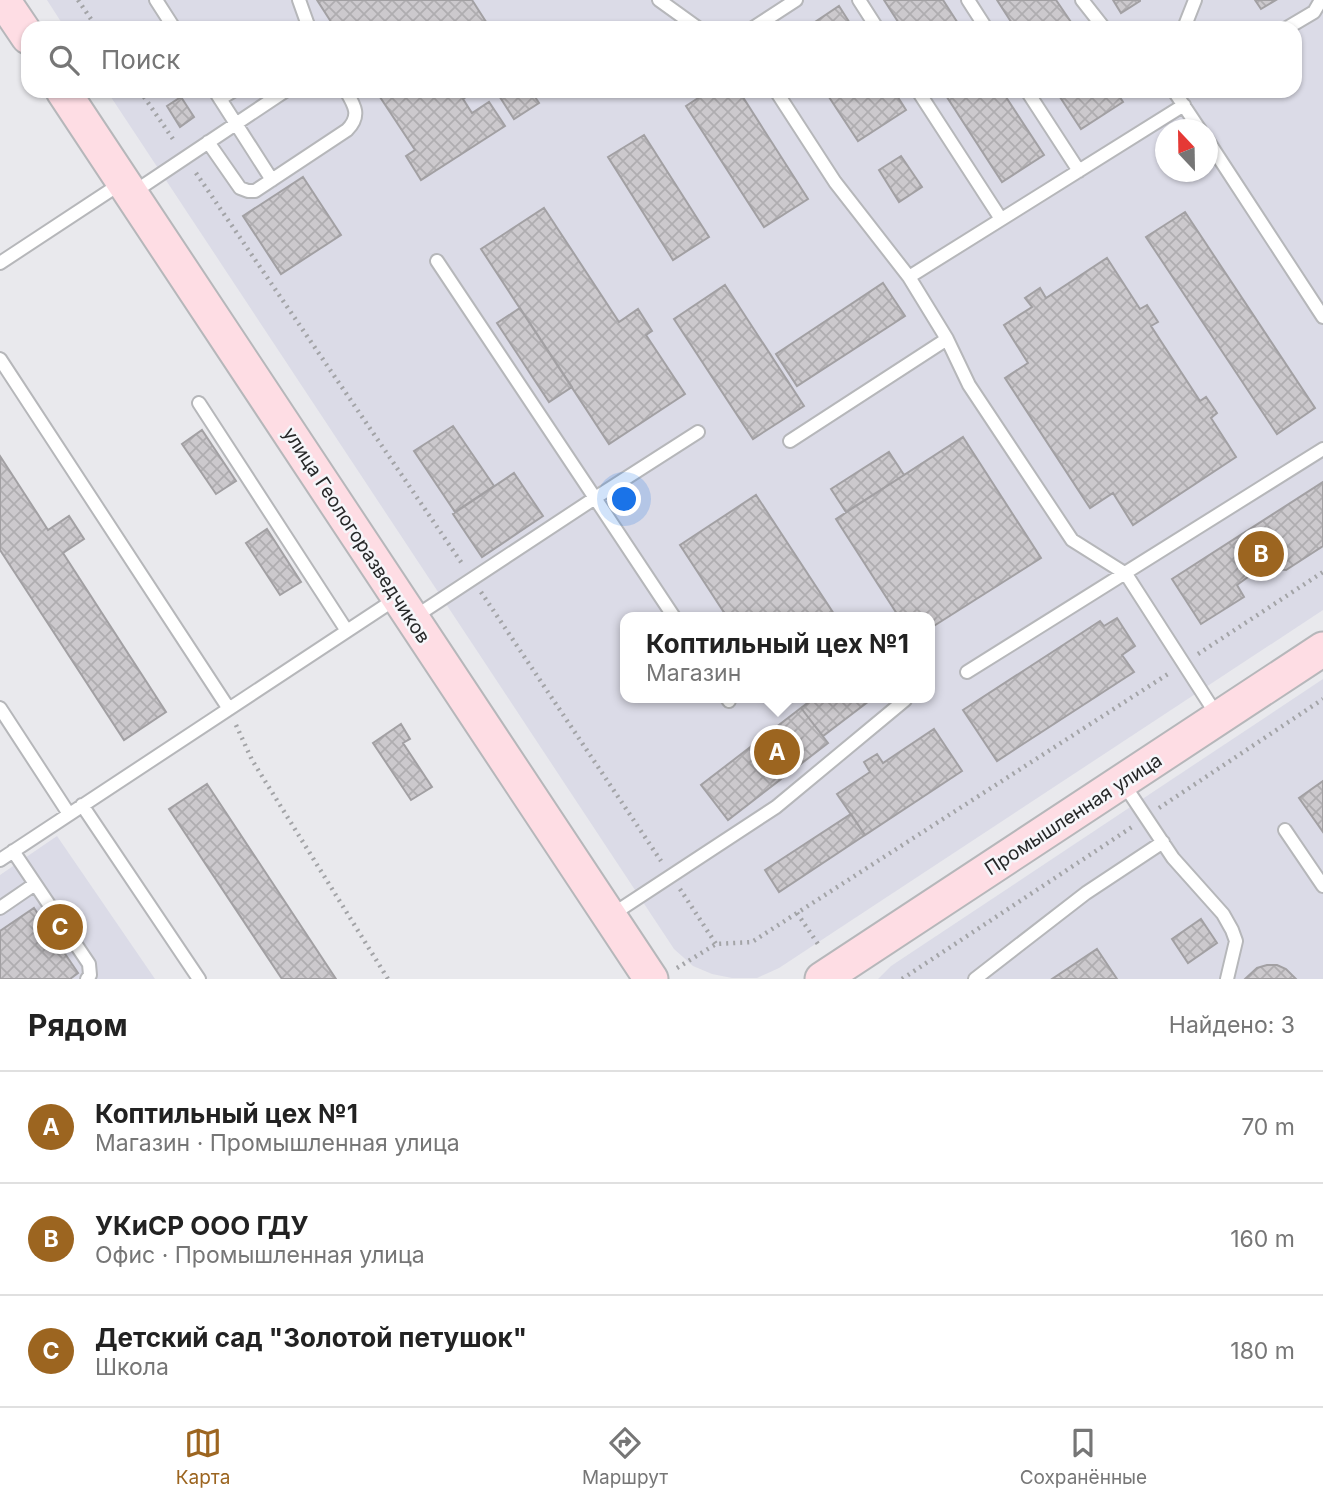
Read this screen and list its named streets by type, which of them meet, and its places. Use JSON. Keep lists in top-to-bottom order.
{
  "streets": {
    "main road": ["улица Геологоразведчиков", "Промышленная улица"]
  },
  "north": "top",
  "page": {
    "search": "Поиск",
    "pins": ["B", "A", "C"],
    "popup": ["Коптильный цех №1", "Магазин"],
    "heading": ["Рядом", "Найдено: 3"],
    "list": [
      {
        "mark": "A",
        "name": "Коптильный цех №1",
        "note": "Магазин · Промышленная улица",
        "value": "70 m"
      },
      {
        "mark": "B",
        "name": "УКиСР ООО ГДУ",
        "note": "Офис · Промышленная улица",
        "value": "160 m"
      },
      {
        "mark": "C",
        "name": "Детский сад \"Золотой петушок\"",
        "note": "Школа",
        "value": "180 m"
      }
    ],
    "nav": ["Карта", "Маршрут", "Сохранённые"]
  }
}
